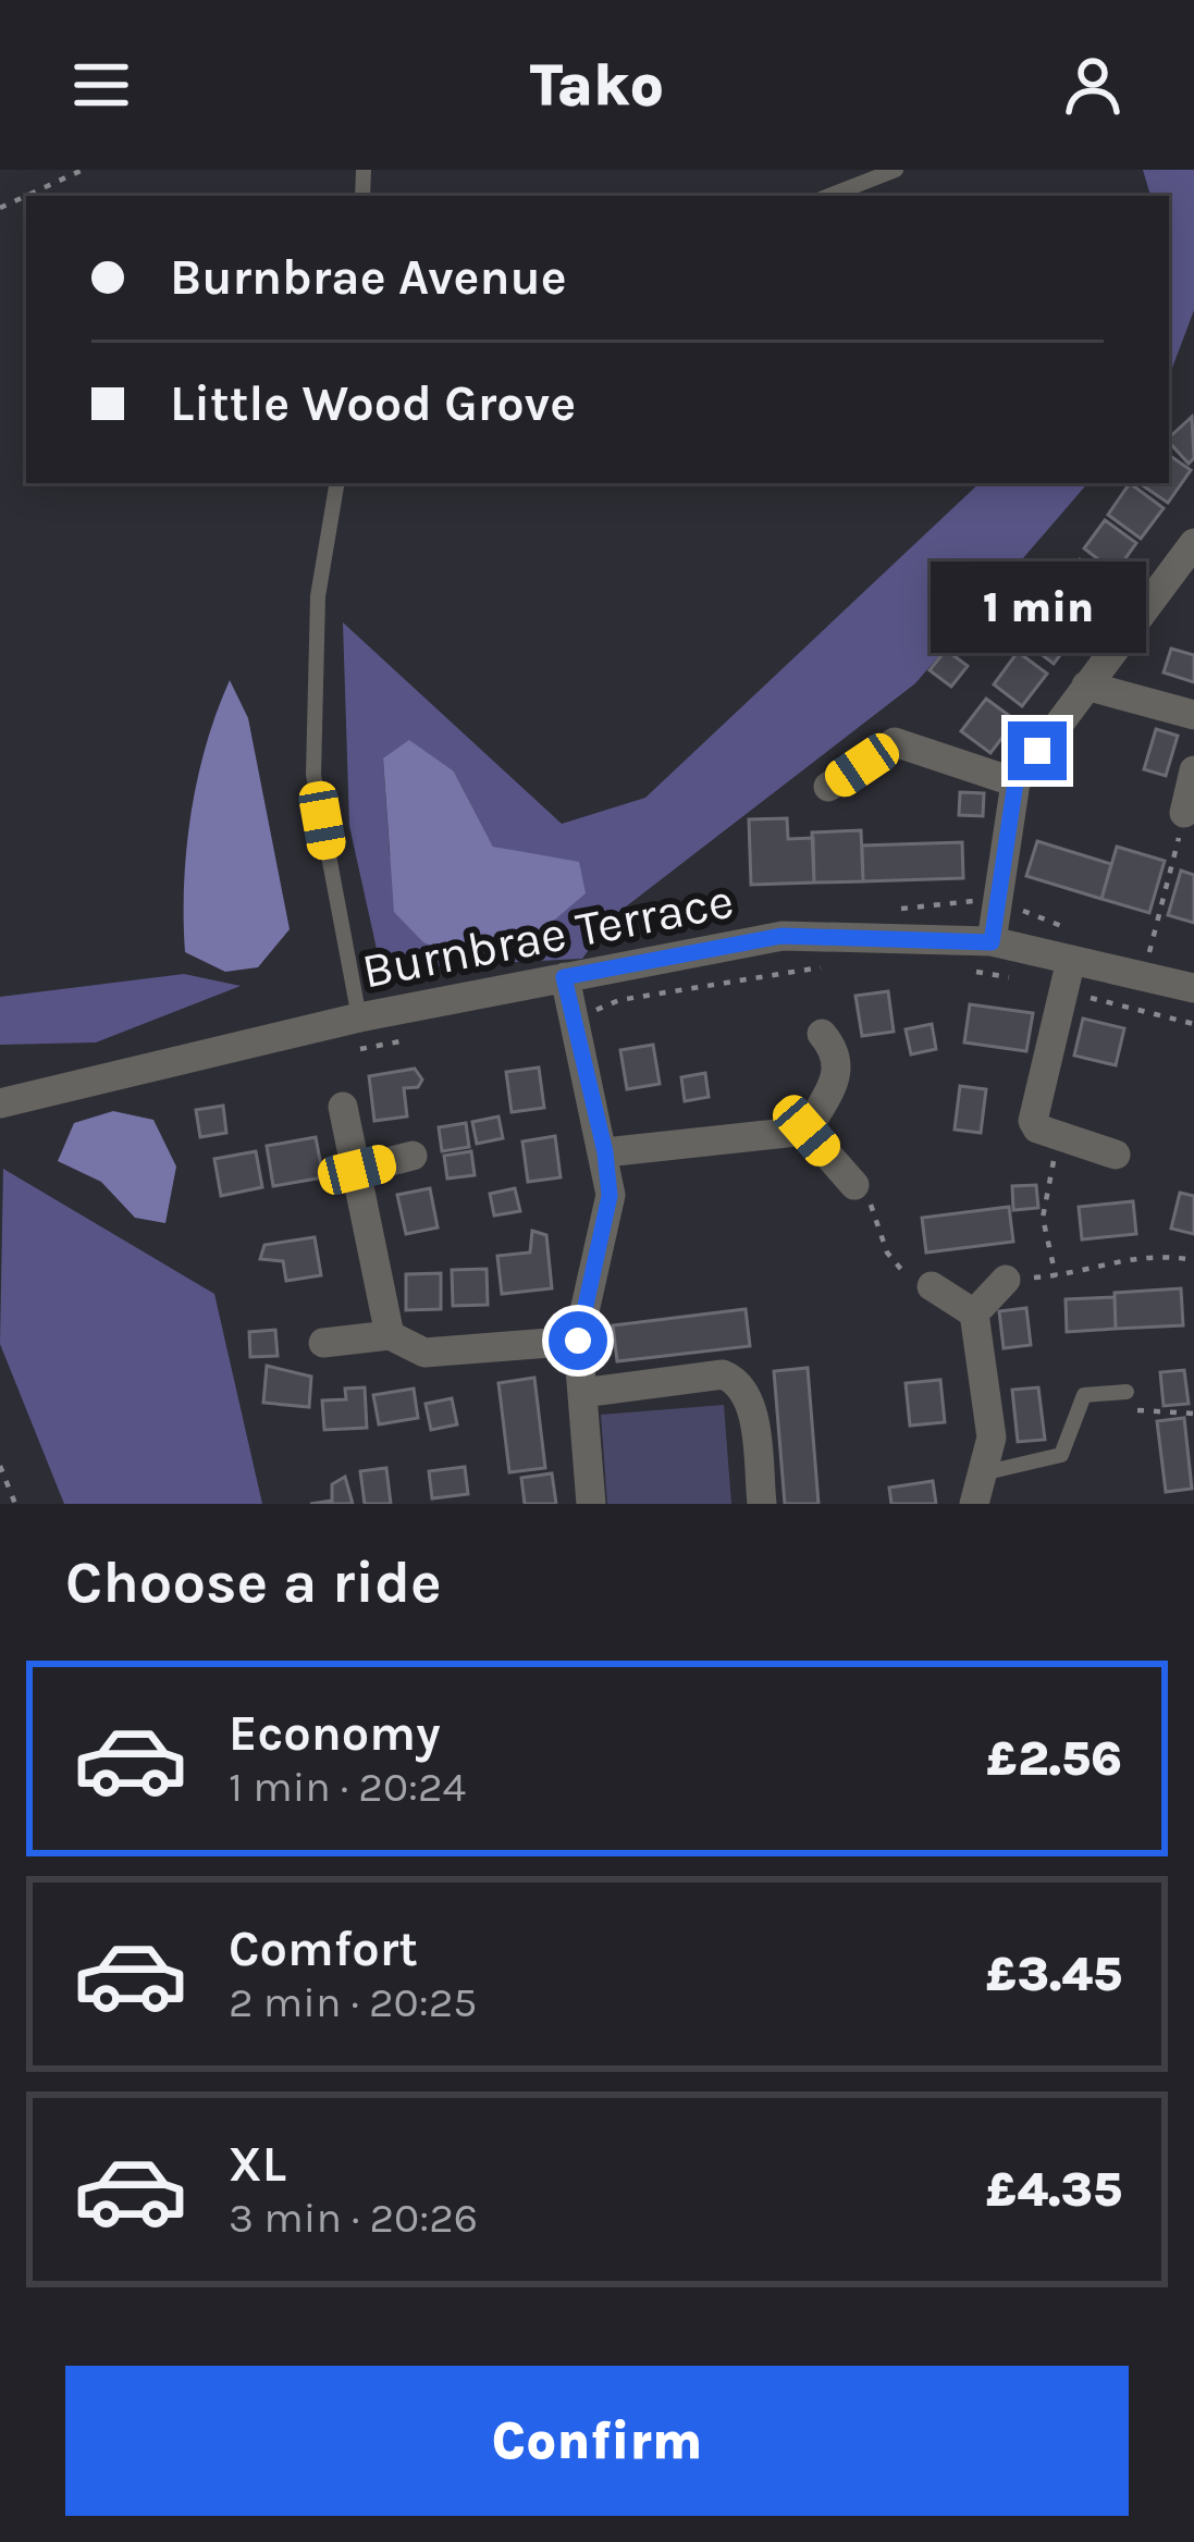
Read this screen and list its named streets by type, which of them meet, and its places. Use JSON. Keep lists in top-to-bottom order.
{
  "streets": {
    "street": ["Burnbrae Terrace"]
  },
  "page": {
    "header": "Tako",
    "banner": ["Burnbrae Avenue", "Little Wood Grove"],
    "bubble": "1 min",
    "heading": "Choose a ride",
    "list": [
      {
        "name": "Economy",
        "note": "1 min · 20:24",
        "value": "£2.56"
      },
      {
        "name": "Comfort",
        "note": "2 min · 20:25",
        "value": "£3.45"
      },
      {
        "name": "XL",
        "note": "3 min · 20:26",
        "value": "£4.35"
      }
    ],
    "buttons": "Confirm"
  }
}
